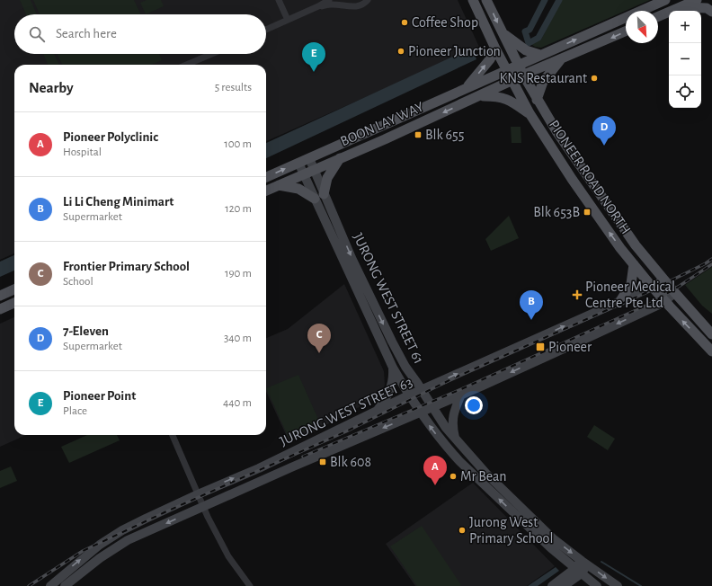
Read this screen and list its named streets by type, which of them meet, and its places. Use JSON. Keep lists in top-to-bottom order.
{
  "streets": {
    "main road": ["BOON LAY WAY", "PIONEER ROAD NORTH"],
    "street": ["JURONG WEST STREET 61", "JURONG WEST STREET 63"]
  },
  "crossings": [
    ["BOON LAY WAY", "PIONEER ROAD NORTH"],
    ["BOON LAY WAY", "JURONG WEST STREET 61"],
    ["PIONEER ROAD NORTH", "JURONG WEST STREET 63"],
    ["JURONG WEST STREET 61", "JURONG WEST STREET 63"]
  ],
  "places": {
    "other": [
      "Coffee Shop",
      "Pioneer Junction",
      "KNS Restaurant",
      "Mr Bean",
      "Jurong West Primary School"
    ],
    "transit": [
      "Blk 655",
      "Blk 653B",
      "Pioneer",
      "Blk 608"
    ],
    "health": ["Pioneer Medical Centre Pte Ltd"]
  },
  "north": "bottom right",
  "page": {
    "map_buttons": ["+", "−"],
    "search": "Search here",
    "pins": [
      "E",
      "D",
      "B",
      "C",
      "A"
    ],
    "heading": ["Nearby", "5 results"],
    "list": [
      {
        "mark": "A",
        "name": "Pioneer Polyclinic",
        "note": "Hospital",
        "value": "100 m"
      },
      {
        "mark": "B",
        "name": "Li Li Cheng Minimart",
        "note": "Supermarket",
        "value": "120 m"
      },
      {
        "mark": "C",
        "name": "Frontier Primary School",
        "note": "School",
        "value": "190 m"
      },
      {
        "mark": "D",
        "name": "7-Eleven",
        "note": "Supermarket",
        "value": "340 m"
      },
      {
        "mark": "E",
        "name": "Pioneer Point",
        "note": "Place",
        "value": "440 m"
      }
    ]
  }
}
